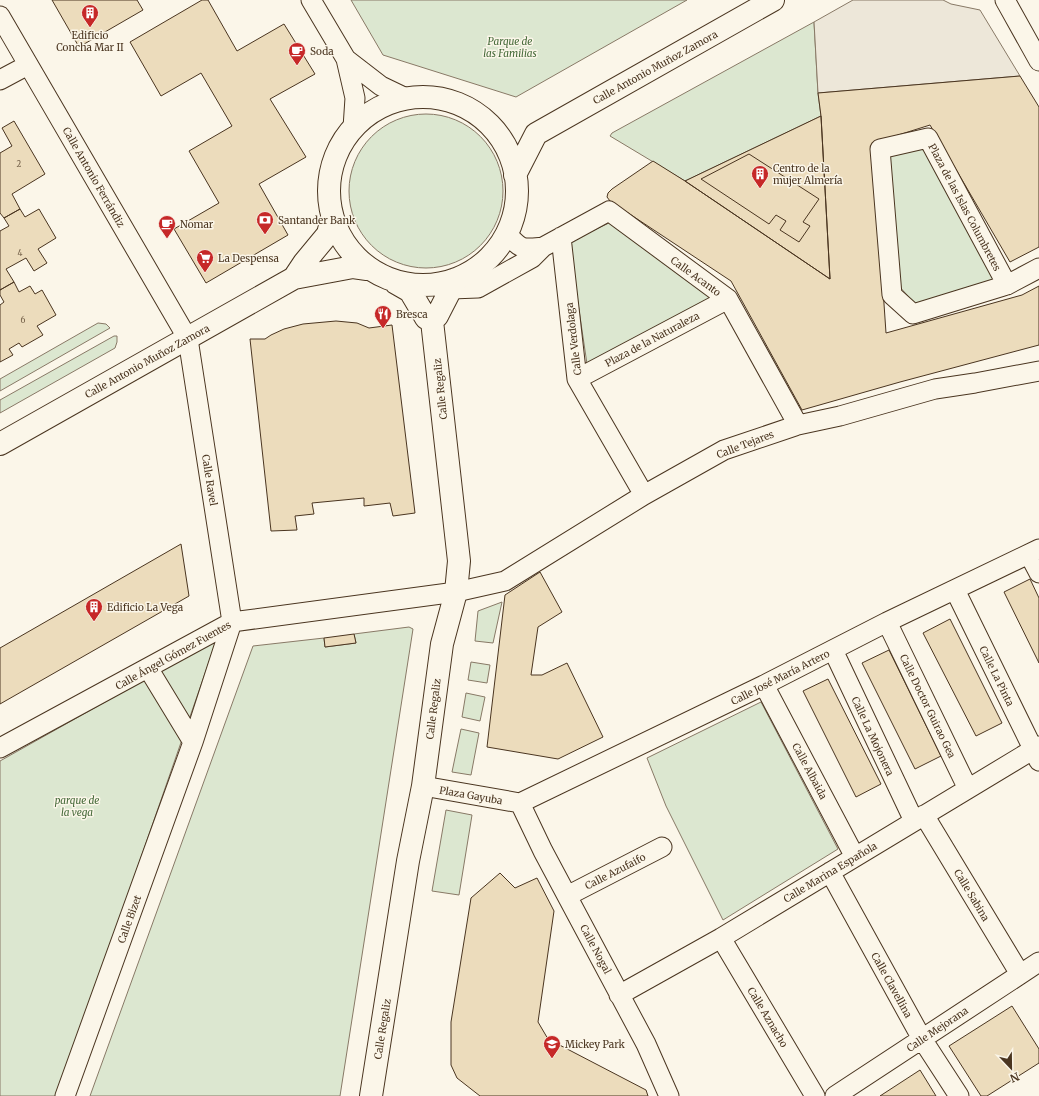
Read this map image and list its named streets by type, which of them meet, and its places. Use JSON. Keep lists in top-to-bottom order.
{
  "streets": {
    "street": [
      "Calle Antonio Muñoz Zamora",
      "Calle Antonio Ferrándiz",
      "Plaza de las Islas Columbretes",
      "Calle Acanto",
      "Calle Verdolaga",
      "Plaza de la Naturaleza",
      "Calle Regaliz",
      "Calle Tejares",
      "Calle Ravel",
      "Calle Ángel Gómez Fuentes",
      "Calle La Pinta",
      "Calle José María Artero",
      "Calle Doctor Guirao Gea",
      "Calle La Mojonera",
      "Calle Albaida",
      "Plaza Gayuba",
      "Calle Azufaifo",
      "Calle Marina Española",
      "Calle Sabina",
      "Calle Bizet",
      "Calle Nogal",
      "Calle Clavellina",
      "Calle Aznacho",
      "Calle Mejorana"
    ]
  },
  "crossings": [
    ["Calle Antonio Muñoz Zamora", "Calle Antonio Ferrándiz"],
    ["Calle Antonio Muñoz Zamora", "Calle Ravel"],
    ["Calle Antonio Ferrándiz", "Calle Ravel"],
    ["Calle Acanto", "Calle Verdolaga"],
    ["Calle Acanto", "Plaza de la Naturaleza"],
    ["Calle Acanto", "Calle Tejares"],
    ["Calle Verdolaga", "Plaza de la Naturaleza"],
    ["Calle Verdolaga", "Calle Tejares"],
    ["Calle Regaliz", "Calle Tejares"],
    ["Calle Regaliz", "Calle Ángel Gómez Fuentes"],
    ["Calle Regaliz", "Plaza Gayuba"],
    ["Calle Tejares", "Calle Ángel Gómez Fuentes"],
    ["Calle Ravel", "Calle Ángel Gómez Fuentes"],
    ["Calle Ravel", "Calle Bizet"],
    ["Calle Ángel Gómez Fuentes", "Calle Bizet"],
    ["Calle La Pinta", "Calle José María Artero"],
    ["Calle La Pinta", "Calle Marina Española"],
    ["Calle José María Artero", "Calle Doctor Guirao Gea"],
    ["Calle José María Artero", "Calle La Mojonera"],
    ["Calle José María Artero", "Calle Albaida"],
    ["Calle José María Artero", "Plaza Gayuba"],
    ["Calle José María Artero", "Calle Nogal"],
    ["Calle Doctor Guirao Gea", "Calle Marina Española"],
    ["Calle La Mojonera", "Calle Marina Española"],
    ["Calle La Mojonera", "Calle Sabina"],
    ["Calle Albaida", "Calle Marina Española"],
    ["Plaza Gayuba", "Calle Nogal"],
    ["Calle Azufaifo", "Calle Nogal"],
    ["Calle Marina Española", "Calle Sabina"],
    ["Calle Marina Española", "Calle Nogal"],
    ["Calle Marina Española", "Calle Clavellina"],
    ["Calle Marina Española", "Calle Aznacho"],
    ["Calle Sabina", "Calle Mejorana"],
    ["Calle Clavellina", "Calle Mejorana"]
  ],
  "parks": ["Parque de las Familias", "parque de la vega"],
  "places": {
    "building": ["Edificio Concha Mar II", "Centro de la mujer Almería", "Edificio La Vega"],
    "cafe": ["Soda", "Nomar"],
    "bank": ["Santander Bank"],
    "supermarket": ["La Despensa"],
    "restaurant": ["Bresca"],
    "school or university": ["Mickey Park"]
  },
  "house_numbers": ["2", "4", "6"],
  "north": "bottom"
}
